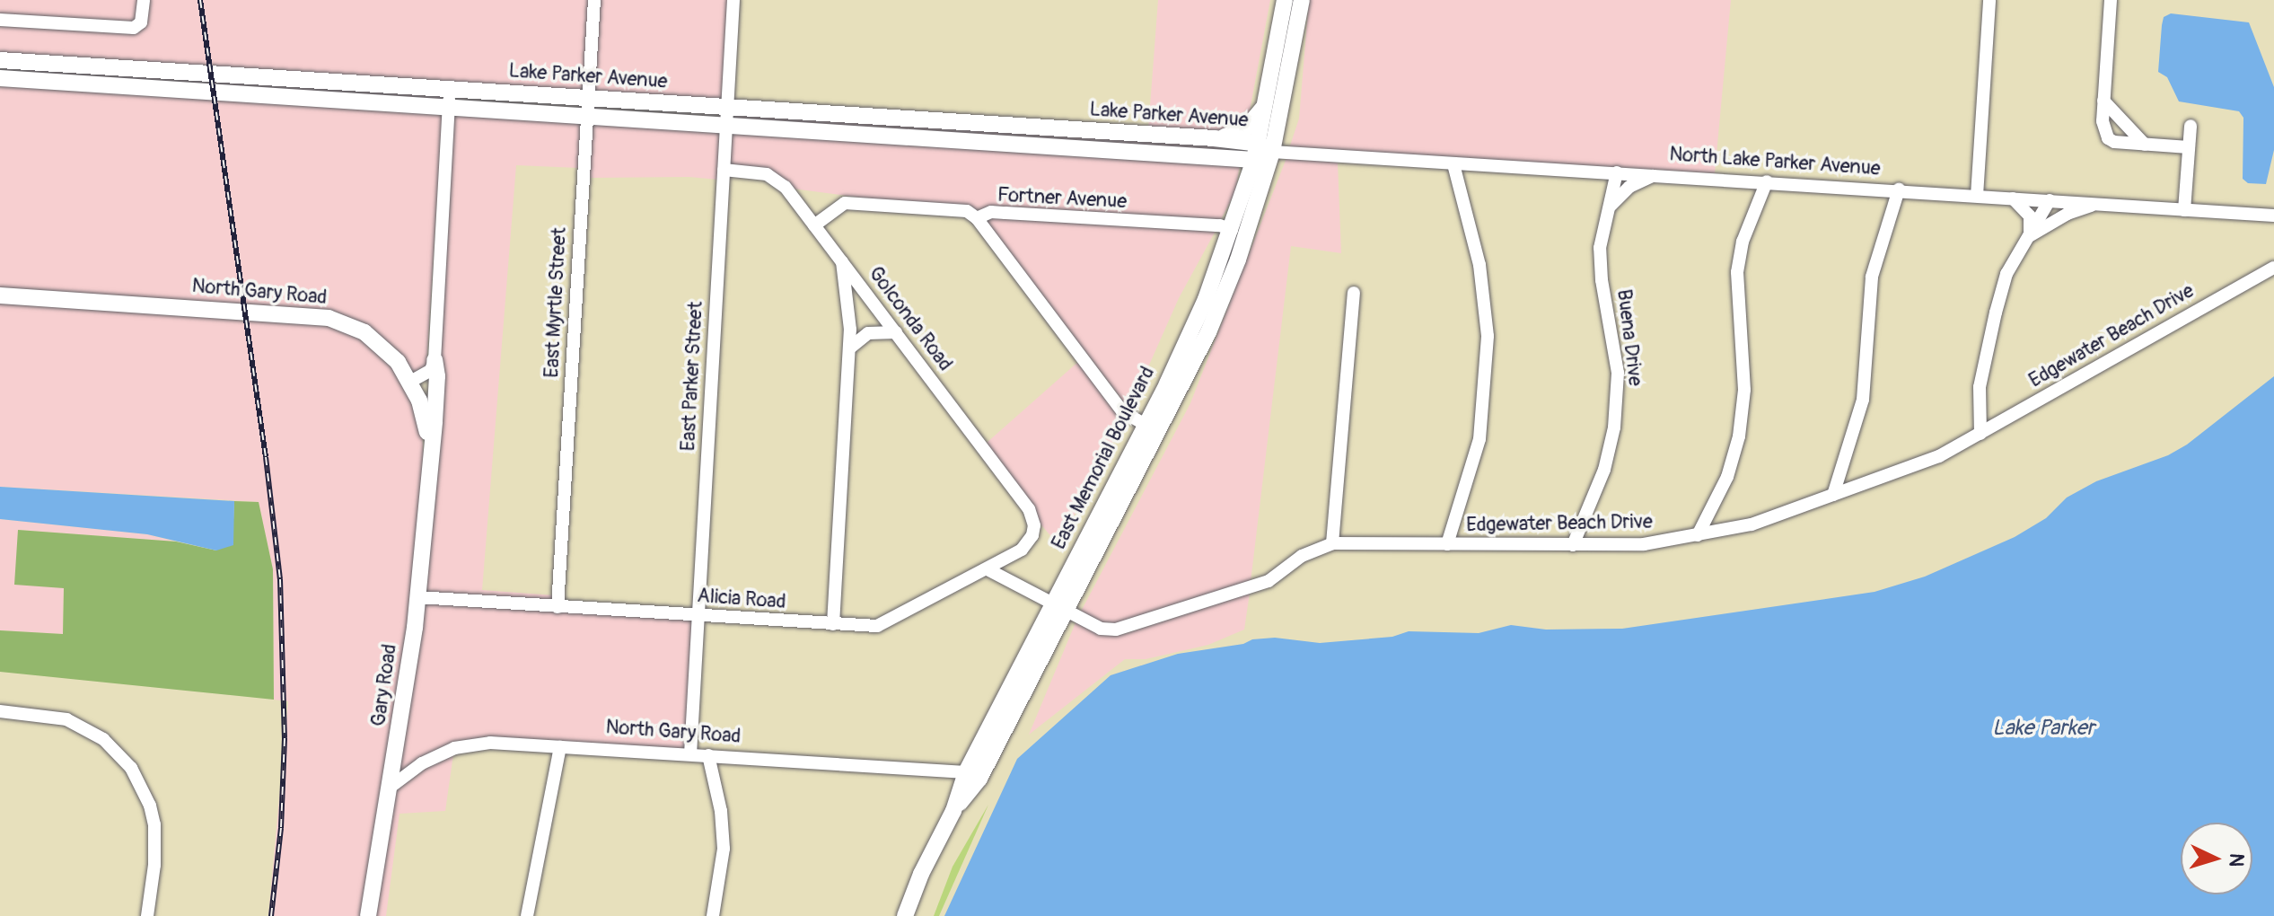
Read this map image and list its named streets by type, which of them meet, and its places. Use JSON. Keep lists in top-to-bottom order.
{
  "streets": {
    "main road": [
      "Lake Parker Avenue",
      "North Gary Road",
      "East Memorial Boulevard",
      "Gary Road"
    ],
    "street": [
      "North Lake Parker Avenue",
      "Fortner Avenue",
      "East Myrtle Street",
      "Golconda Road",
      "Edgewater Beach Drive",
      "Buena Drive",
      "East Parker Street",
      "Alicia Road"
    ]
  },
  "crossings": [
    ["Lake Parker Avenue", "North Lake Parker Avenue"],
    ["Lake Parker Avenue", "East Myrtle Street"],
    ["Lake Parker Avenue", "East Parker Street"],
    ["Lake Parker Avenue", "East Memorial Boulevard"],
    ["North Lake Parker Avenue", "Buena Drive"],
    ["North Lake Parker Avenue", "East Memorial Boulevard"],
    ["Fortner Avenue", "Golconda Road"],
    ["Fortner Avenue", "East Memorial Boulevard"],
    ["North Gary Road", "East Parker Street"],
    ["North Gary Road", "East Memorial Boulevard"],
    ["North Gary Road", "Gary Road"],
    ["East Myrtle Street", "Alicia Road"],
    ["Golconda Road", "East Parker Street"],
    ["Golconda Road", "Alicia Road"],
    ["Edgewater Beach Drive", "Buena Drive"],
    ["Edgewater Beach Drive", "East Memorial Boulevard"],
    ["Edgewater Beach Drive", "Alicia Road"],
    ["East Parker Street", "Alicia Road"],
    ["Alicia Road", "Gary Road"]
  ],
  "water": ["Lake Parker"],
  "north": "right"
}
